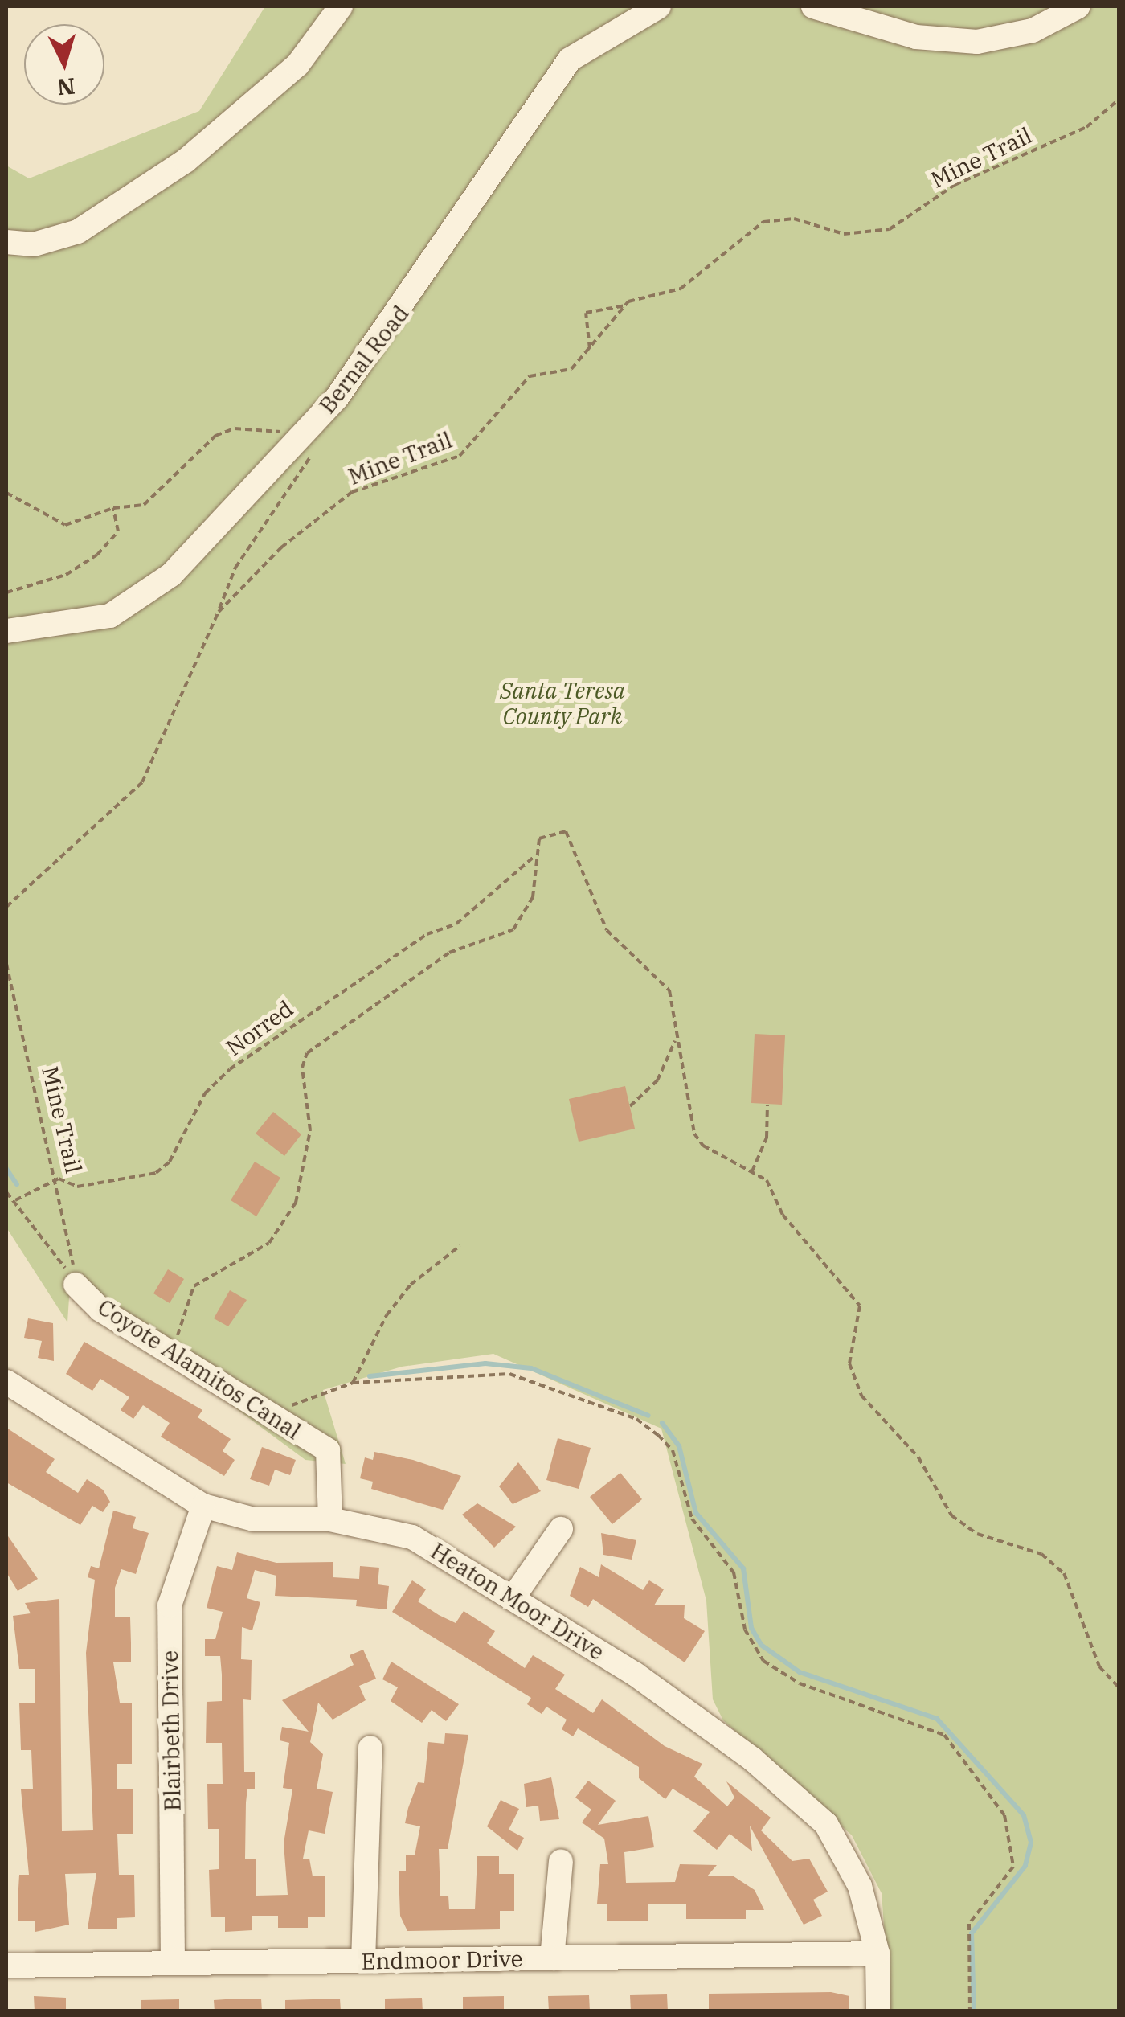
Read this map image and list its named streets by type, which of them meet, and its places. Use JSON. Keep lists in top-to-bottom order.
{
  "streets": {
    "street": [
      "Bernal Road",
      "Coyote Alamitos Canal",
      "Heaton Moor Drive",
      "Blairbeth Drive",
      "Endmoor Drive"
    ],
    "path": ["Mine Trail", "Norred"]
  },
  "crossings": [
    ["Mine Trail", "Norred"],
    ["Mine Trail", "Coyote Alamitos Canal"],
    ["Coyote Alamitos Canal", "Heaton Moor Drive"],
    ["Heaton Moor Drive", "Blairbeth Drive"],
    ["Heaton Moor Drive", "Endmoor Drive"],
    ["Blairbeth Drive", "Endmoor Drive"]
  ],
  "parks": ["Santa Teresa County Park"],
  "north": "bottom"
}
